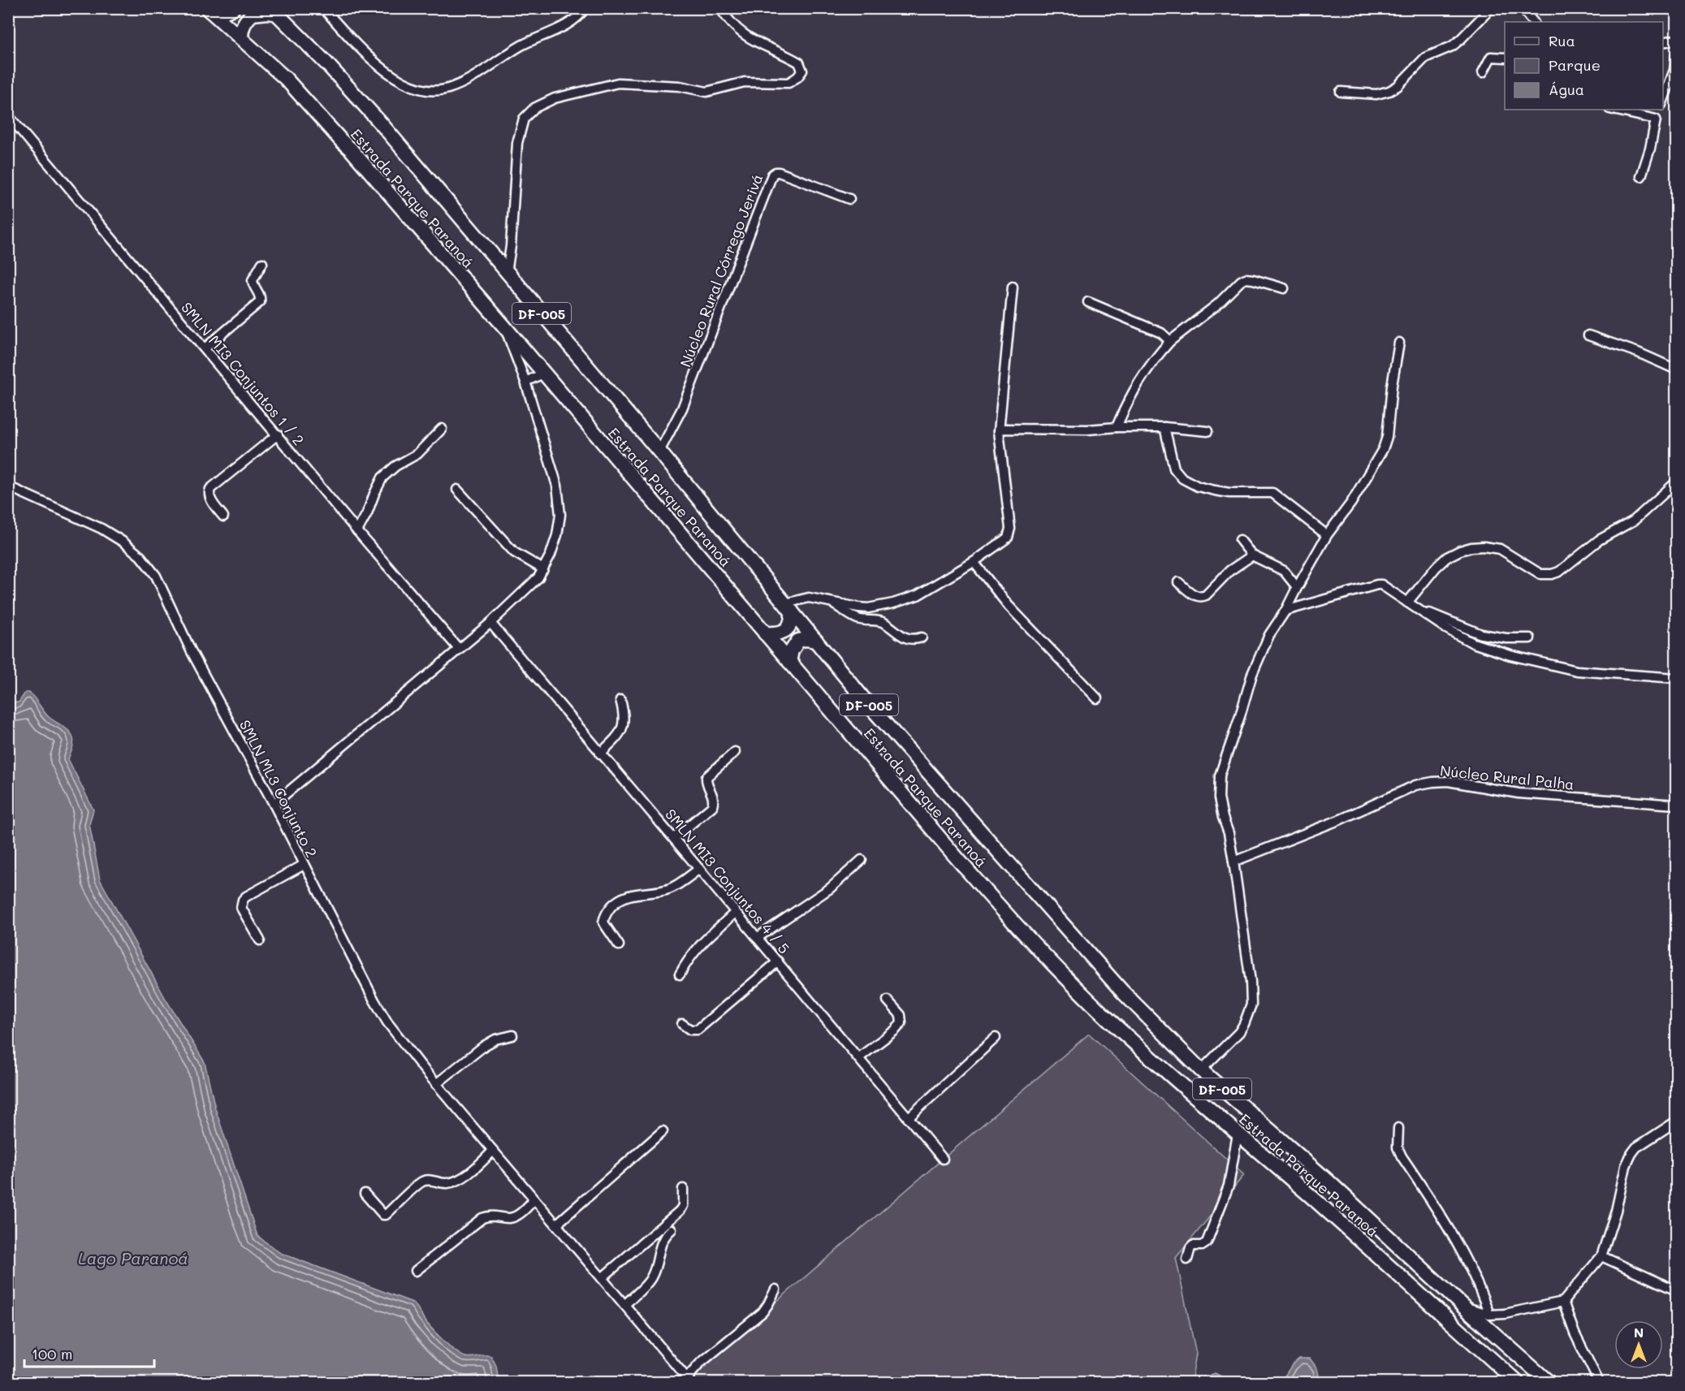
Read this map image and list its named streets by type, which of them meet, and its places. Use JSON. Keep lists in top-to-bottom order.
{
  "streets": {
    "main road": ["Estrada Parque Paranoá", "DF-005"],
    "street": [
      "Núcleo Rural Córrego Jerivá",
      "SMLN MI3 Conjuntos 1 / 2",
      "Núcleo Rural Palha",
      "SMLN ML3 Conjunto 2",
      "SMLN MI3 Conjuntos 4 / 5"
    ]
  },
  "crossings": [
    ["Estrada Parque Paranoá", "Núcleo Rural Córrego Jerivá"]
  ],
  "water": ["Lago Paranoá"],
  "legend": ["Rua", "Parque", "Água"],
  "scale_bar": "100 m",
  "north": "top"
}
